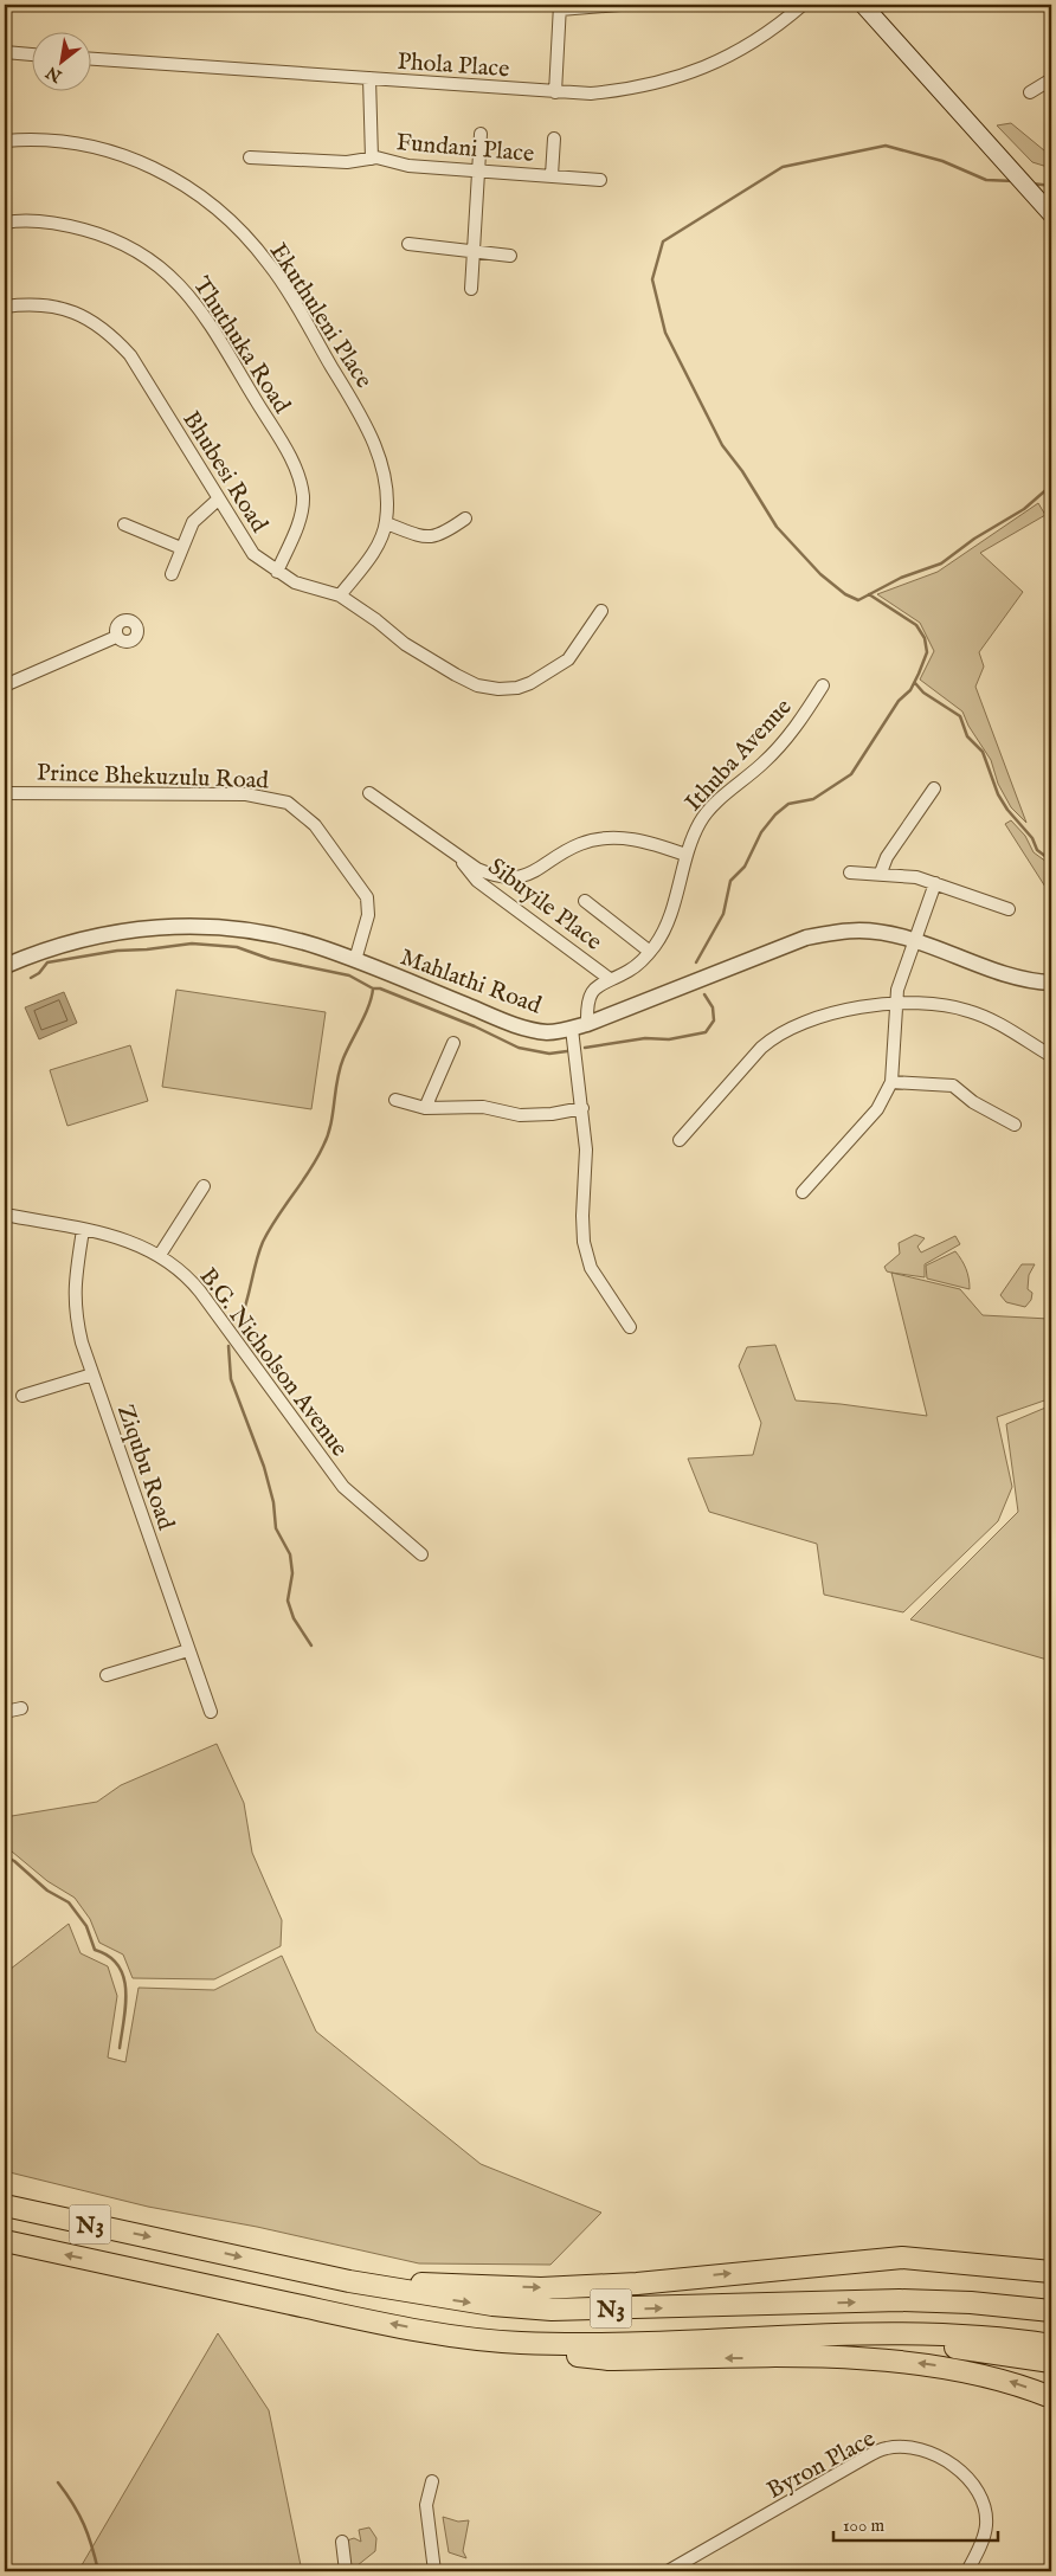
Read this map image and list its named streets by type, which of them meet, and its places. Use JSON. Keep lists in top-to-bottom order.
{
  "streets": {
    "highway": ["N3"],
    "street": [
      "Phola Place",
      "Fundani Place",
      "Ekuthuleni Place",
      "Thuthuka Road",
      "Bhubesi Road",
      "Ithuba Avenue",
      "Prince Bhekuzulu Road",
      "Sibuyile Place",
      "Mahlathi Road",
      "B.G. Nicholson Avenue",
      "Ziqubu Road",
      "Byron Place"
    ]
  },
  "crossings": [
    ["Phola Place", "Fundani Place"],
    ["Ekuthuleni Place", "Bhubesi Road"],
    ["Thuthuka Road", "Bhubesi Road"],
    ["Ithuba Avenue", "Sibuyile Place"],
    ["Ithuba Avenue", "Mahlathi Road"],
    ["Prince Bhekuzulu Road", "Mahlathi Road"],
    ["B.G. Nicholson Avenue", "Ziqubu Road"]
  ],
  "scale_bar": "100 m",
  "north": "bottom left"
}
